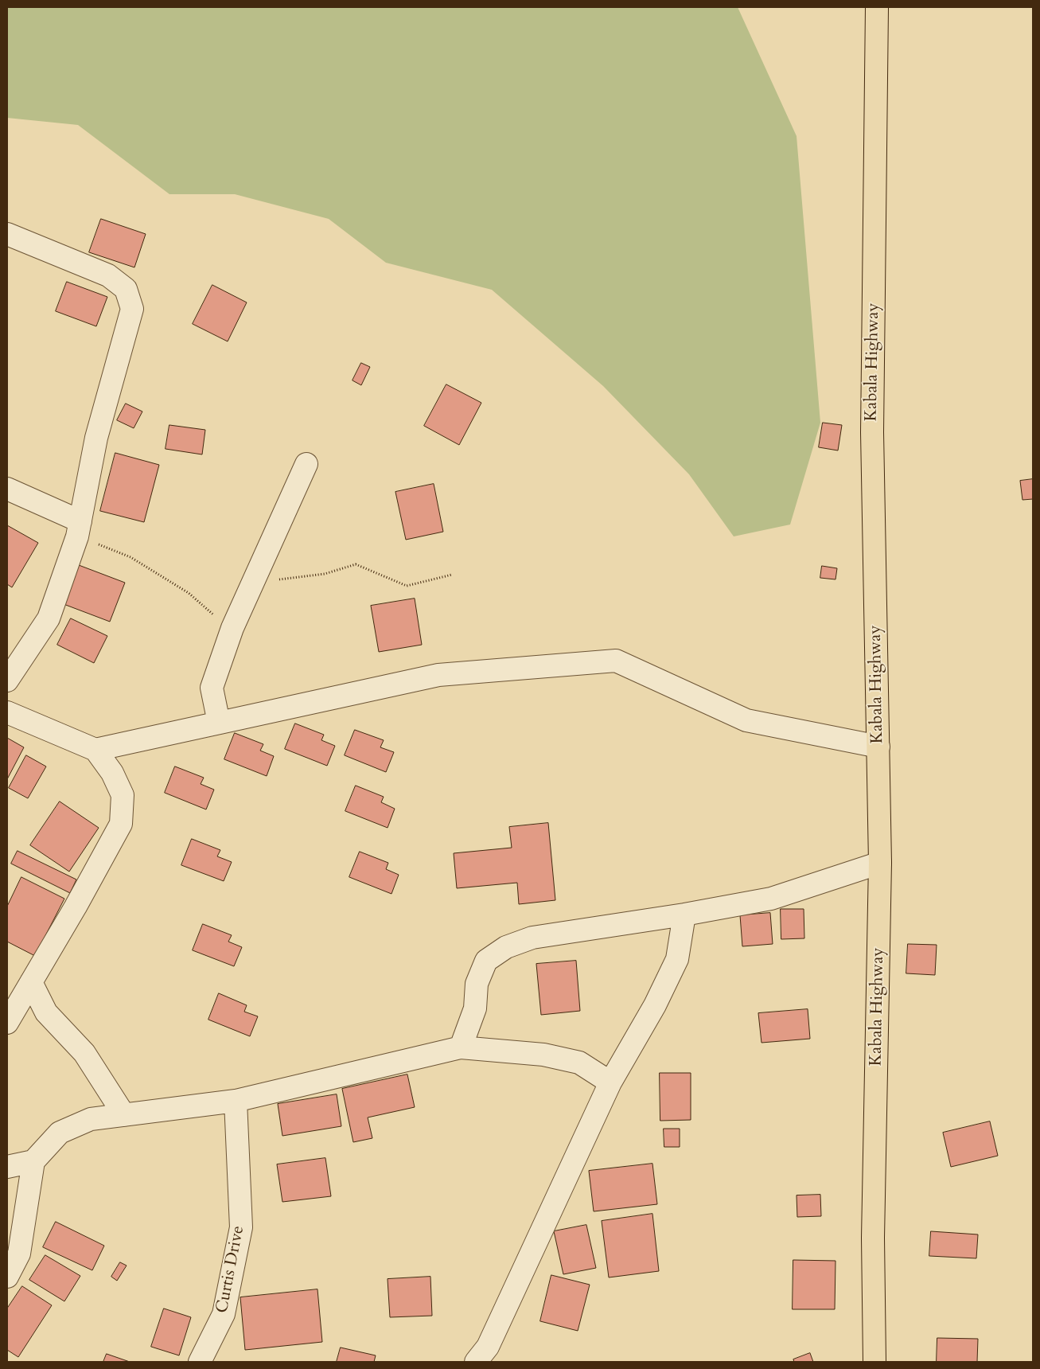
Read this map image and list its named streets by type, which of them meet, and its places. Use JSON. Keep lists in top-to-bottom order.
{
  "streets": {
    "main road": ["Kabala Highway"],
    "street": ["Curtis Drive"]
  }
}
